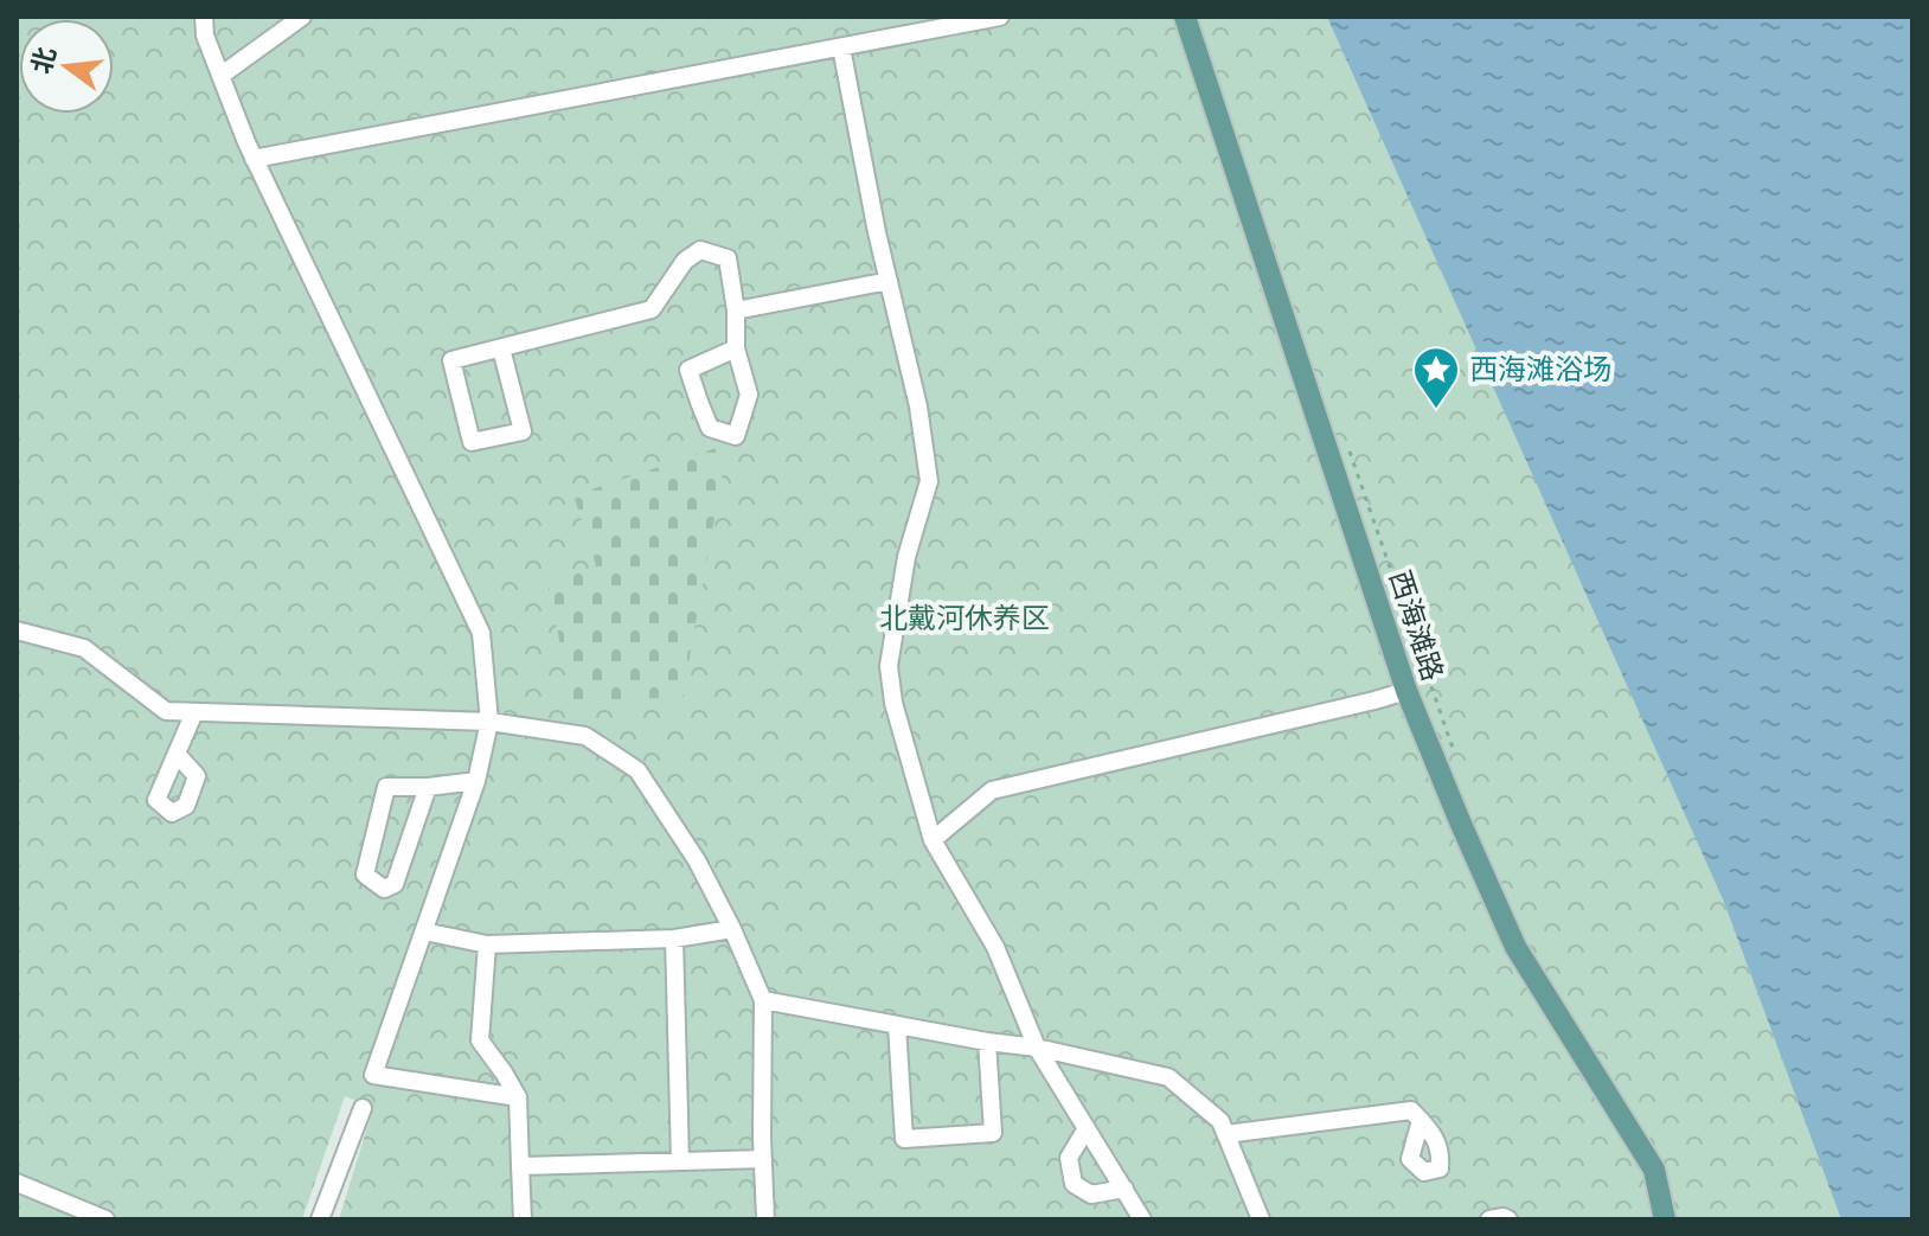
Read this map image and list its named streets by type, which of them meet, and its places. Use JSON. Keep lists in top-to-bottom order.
{
  "streets": {
    "main road": ["西海滩路"]
  },
  "parks": ["北戴河休养区"],
  "places": {
    "place": ["西海滩浴场"]
  },
  "north": "left"
}
